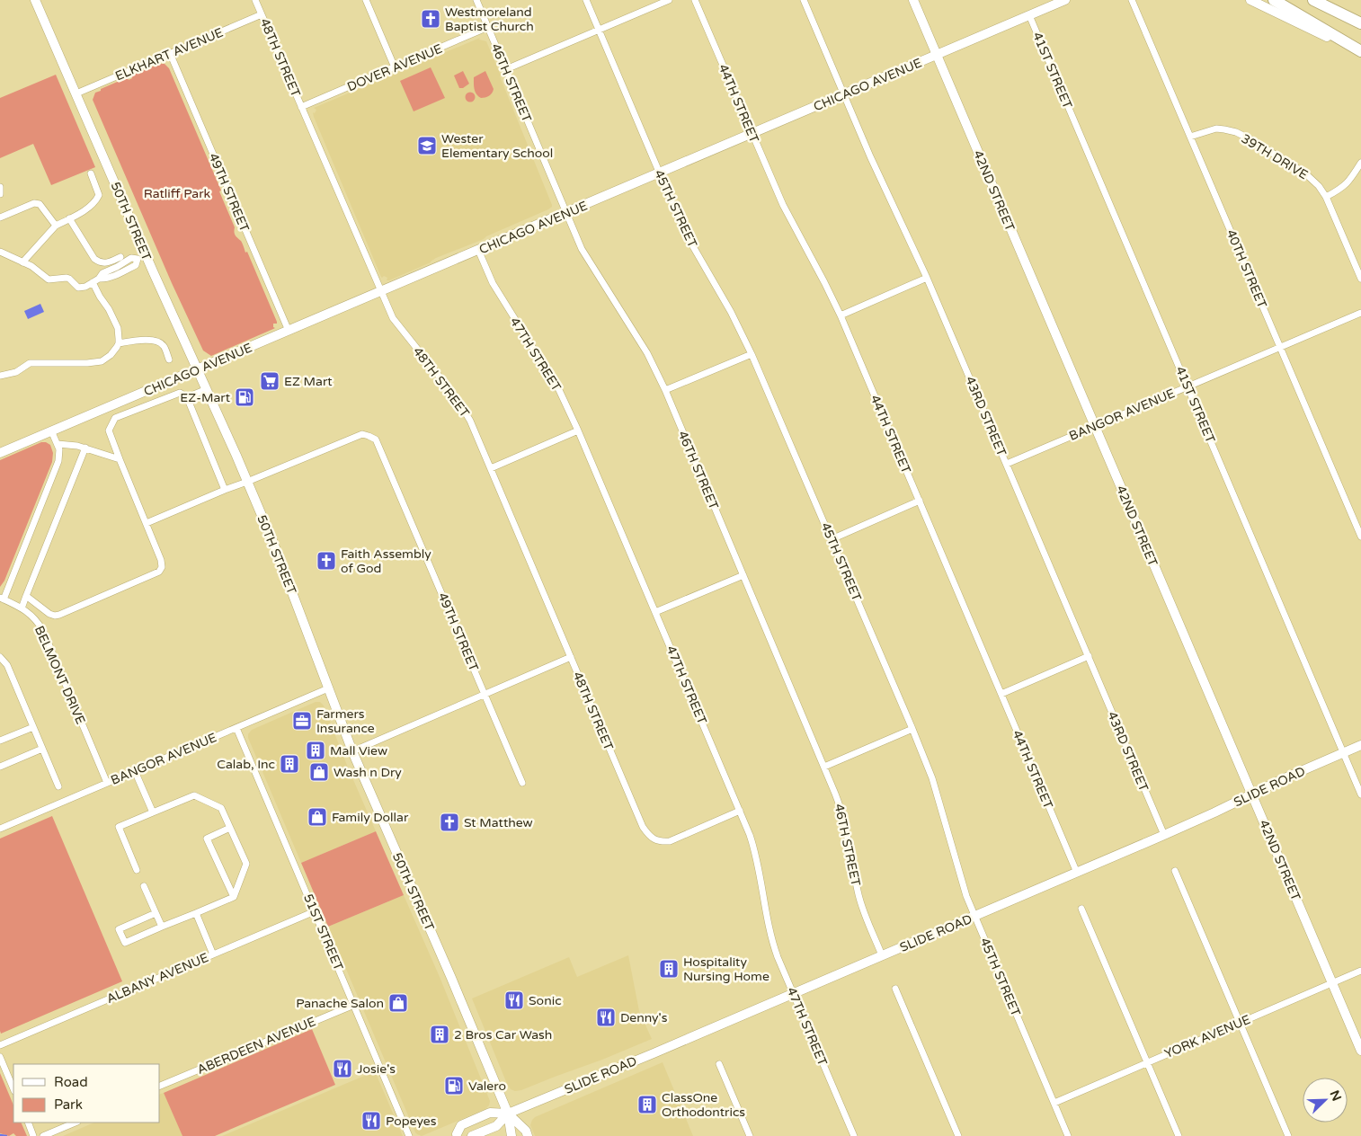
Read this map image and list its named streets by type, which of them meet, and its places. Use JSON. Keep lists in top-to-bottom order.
{
  "streets": {
    "main road": [
      "CHICAGO AVENUE",
      "42ND STREET",
      "50TH STREET",
      "SLIDE ROAD"
    ],
    "street": [
      "ELKHART AVENUE",
      "48TH STREET",
      "DOVER AVENUE",
      "41ST STREET",
      "46TH STREET",
      "44TH STREET",
      "39TH DRIVE",
      "49TH STREET",
      "45TH STREET",
      "40TH STREET",
      "47TH STREET",
      "BANGOR AVENUE",
      "43RD STREET",
      "BELMONT DRIVE",
      "51ST STREET",
      "ALBANY AVENUE",
      "YORK AVENUE",
      "ABERDEEN AVENUE"
    ]
  },
  "crossings": [
    ["ELKHART AVENUE", "48TH STREET"],
    ["ELKHART AVENUE", "49TH STREET"],
    ["ELKHART AVENUE", "50TH STREET"],
    ["48TH STREET", "DOVER AVENUE"],
    ["48TH STREET", "CHICAGO AVENUE"],
    ["48TH STREET", "47TH STREET"],
    ["DOVER AVENUE", "46TH STREET"],
    ["41ST STREET", "CHICAGO AVENUE"],
    ["41ST STREET", "BANGOR AVENUE"],
    ["41ST STREET", "SLIDE ROAD"],
    ["46TH STREET", "CHICAGO AVENUE"],
    ["46TH STREET", "SLIDE ROAD"],
    ["CHICAGO AVENUE", "44TH STREET"],
    ["CHICAGO AVENUE", "42ND STREET"],
    ["CHICAGO AVENUE", "49TH STREET"],
    ["CHICAGO AVENUE", "45TH STREET"],
    ["CHICAGO AVENUE", "50TH STREET"],
    ["CHICAGO AVENUE", "47TH STREET"],
    ["CHICAGO AVENUE", "43RD STREET"],
    ["CHICAGO AVENUE", "BELMONT DRIVE"],
    ["44TH STREET", "SLIDE ROAD"],
    ["39TH DRIVE", "40TH STREET"],
    ["42ND STREET", "BANGOR AVENUE"],
    ["42ND STREET", "SLIDE ROAD"],
    ["42ND STREET", "YORK AVENUE"],
    ["49TH STREET", "50TH STREET"],
    ["45TH STREET", "SLIDE ROAD"],
    ["45TH STREET", "YORK AVENUE"],
    ["50TH STREET", "BANGOR AVENUE"],
    ["50TH STREET", "SLIDE ROAD"],
    ["40TH STREET", "BANGOR AVENUE"],
    ["47TH STREET", "SLIDE ROAD"],
    ["BANGOR AVENUE", "43RD STREET"],
    ["BANGOR AVENUE", "BELMONT DRIVE"],
    ["BANGOR AVENUE", "51ST STREET"],
    ["43RD STREET", "SLIDE ROAD"],
    ["51ST STREET", "ALBANY AVENUE"],
    ["51ST STREET", "ABERDEEN AVENUE"]
  ],
  "parks": ["Ratliff Park"],
  "places": {
    "church": ["Westmoreland Baptist Church", "Faith Assembly of God", "St Matthew"],
    "school or university": ["Wester Elementary School"],
    "supermarket": ["EZ Mart"],
    "fuel station": ["EZ-Mart", "Valero"],
    "office": ["Farmers Insurance"],
    "building": [
      "Mall View",
      "Calab, Inc",
      "Hospitality Nursing Home",
      "2 Bros Car Wash",
      "ClassOne Orthodontrics"
    ],
    "shop": ["Wash n Dry", "Family Dollar", "Panache Salon"],
    "restaurant": [
      "Sonic",
      "Denny's",
      "Josie's",
      "Popeyes"
    ]
  },
  "legend": ["Road", "Park"],
  "north": "top right"
}
